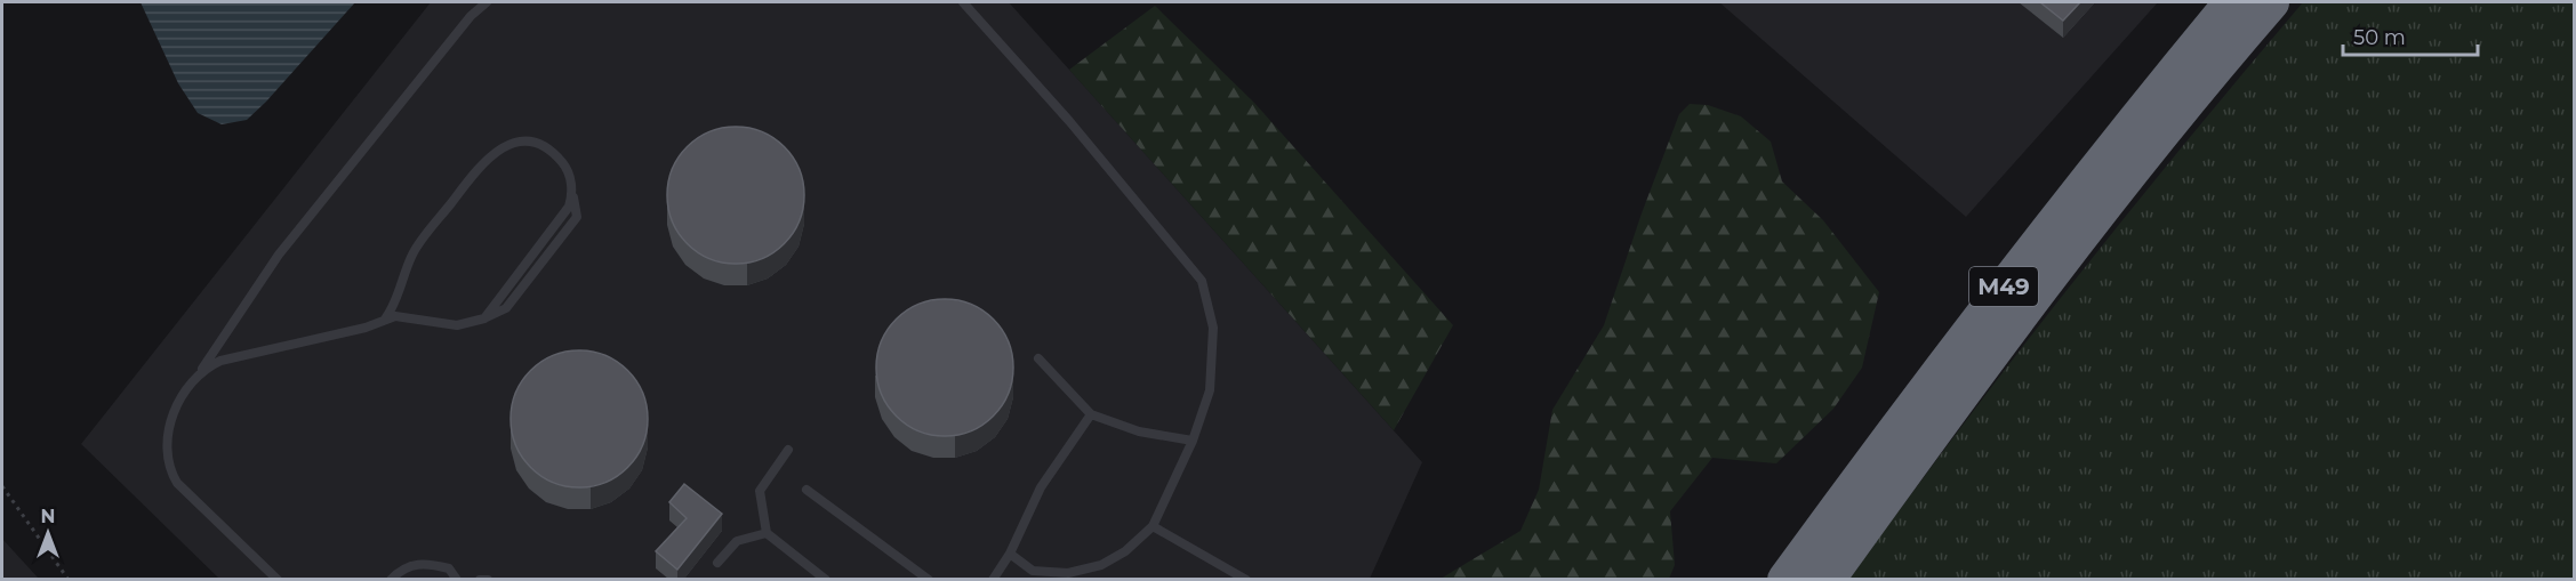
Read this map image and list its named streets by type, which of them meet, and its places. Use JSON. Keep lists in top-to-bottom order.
{
  "streets": {
    "highway": ["M49"]
  },
  "scale_bar": "50 m",
  "north": "top"
}
